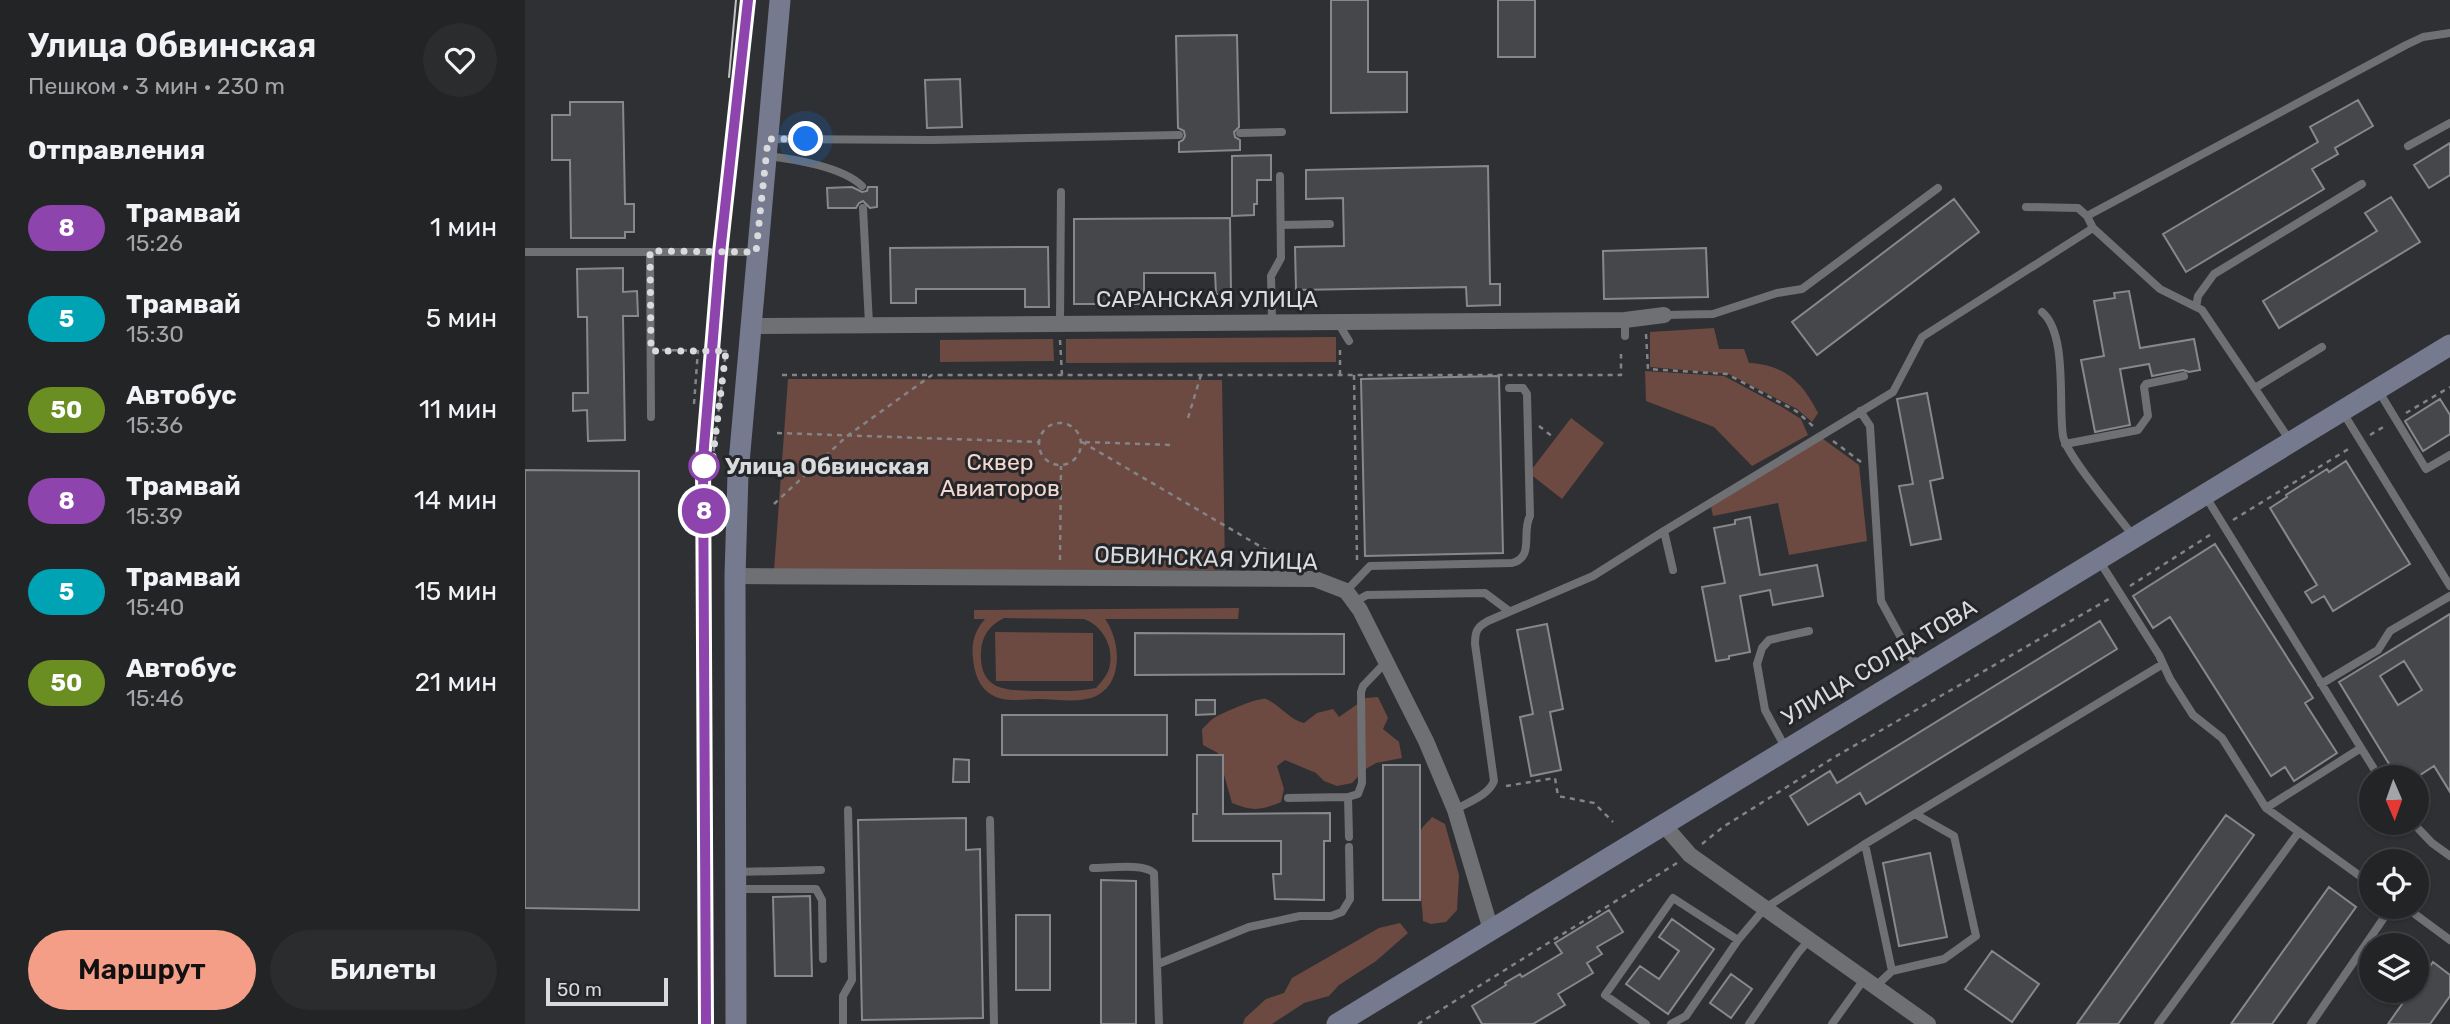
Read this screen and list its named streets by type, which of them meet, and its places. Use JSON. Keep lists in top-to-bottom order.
{
  "streets": {
    "main road": ["УЛИЦА СОЛДАТОВА"],
    "street": ["САРАНСКАЯ УЛИЦА", "ОБВИНСКАЯ УЛИЦА"]
  },
  "parks": ["Сквер Авиаторов"],
  "places": ["Улица Обвинская"],
  "lines": ["tram line 8"],
  "scale_bar": "50 m",
  "north": "bottom",
  "page": {
    "heading": [
      ["Улица Обвинская", "Пешком · 3 мин · 230 m"],
      "Отправления"
    ],
    "on_map": "8",
    "list": [
      {
        "mark": "8",
        "name": "Трамвай",
        "note": "15:26",
        "value": "1 мин"
      },
      {
        "mark": "5",
        "name": "Трамвай",
        "note": "15:30",
        "value": "5 мин"
      },
      {
        "mark": "50",
        "name": "Автобус",
        "note": "15:36",
        "value": "11 мин"
      },
      {
        "mark": "8",
        "name": "Трамвай",
        "note": "15:39",
        "value": "14 мин"
      },
      {
        "mark": "5",
        "name": "Трамвай",
        "note": "15:40",
        "value": "15 мин"
      },
      {
        "mark": "50",
        "name": "Автобус",
        "note": "15:46",
        "value": "21 мин"
      }
    ],
    "buttons": ["Маршрут", "Билеты"],
    "scale": "50 m"
  }
}
